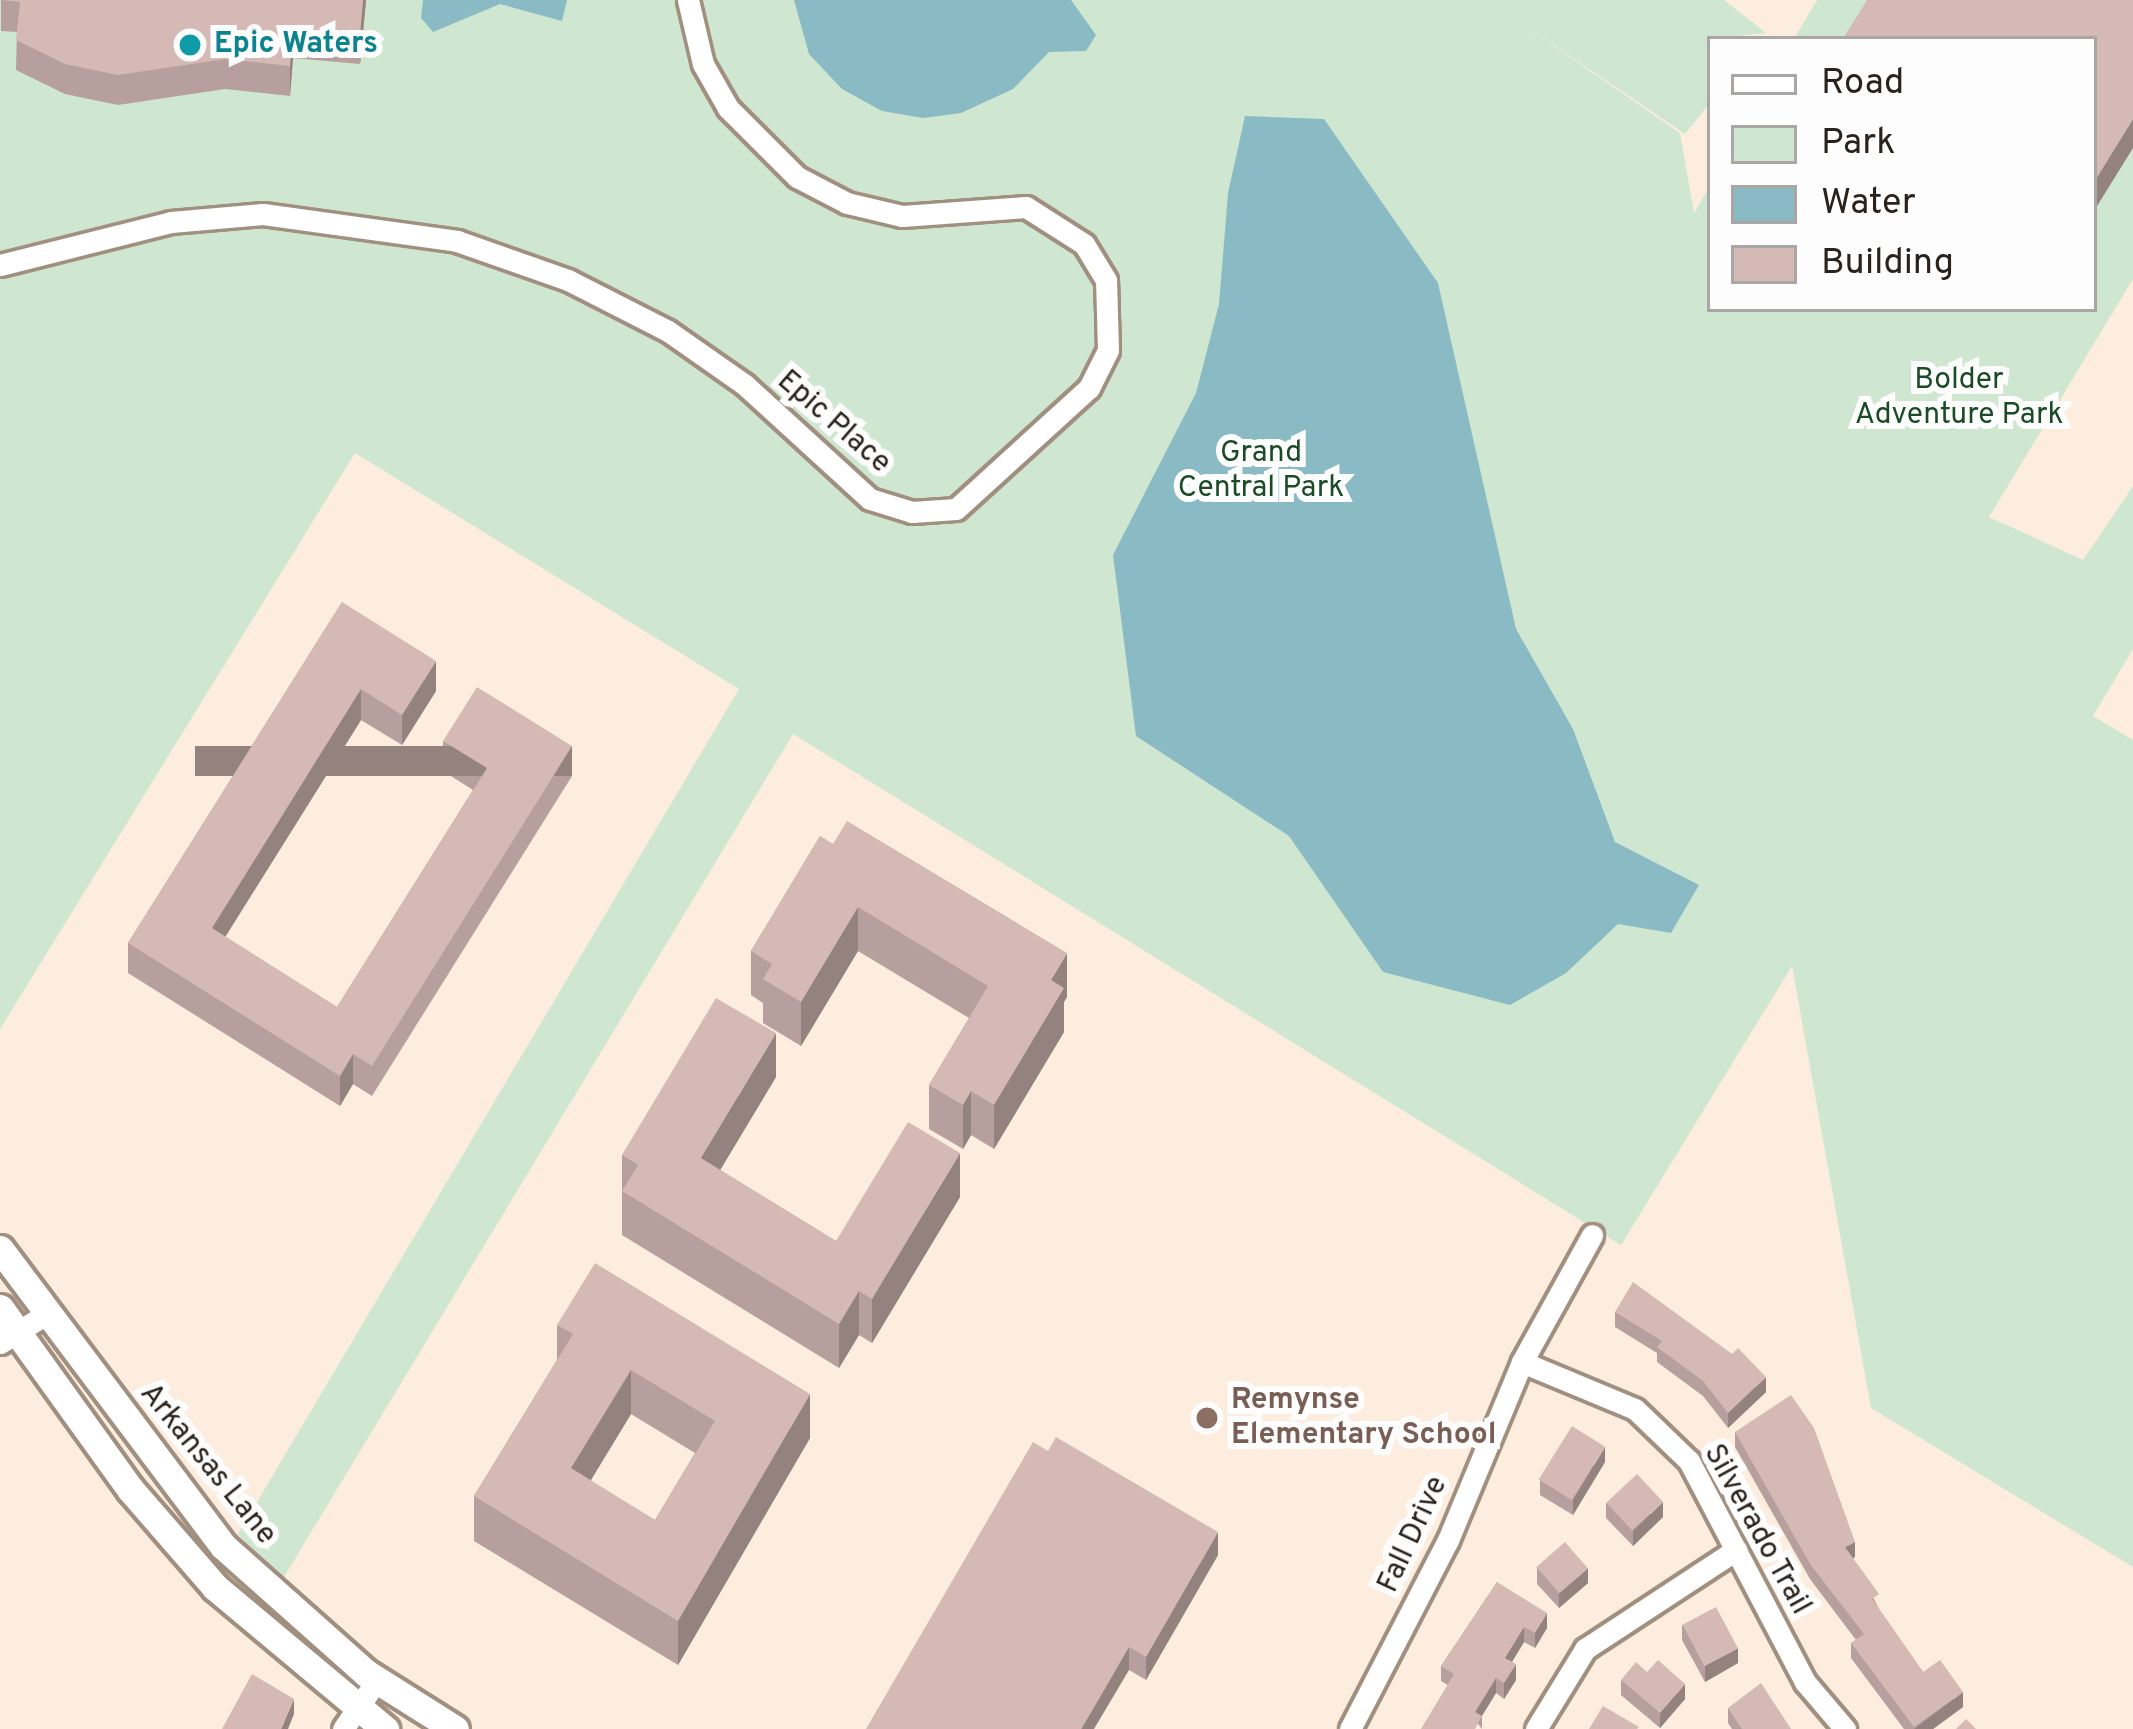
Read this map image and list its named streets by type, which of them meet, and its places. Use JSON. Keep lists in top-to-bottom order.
{
  "streets": {
    "main road": ["Arkansas Lane"],
    "street": ["Epic Place", "Silverado Trail", "Fall Drive"]
  },
  "crossings": [
    ["Silverado Trail", "Fall Drive"]
  ],
  "parks": ["Bolder Adventure Park", "Grand Central Park"],
  "places": ["Epic Waters", "Remynse Elementary School"],
  "legend": [
    "Road",
    "Park",
    "Water",
    "Building"
  ]
}
